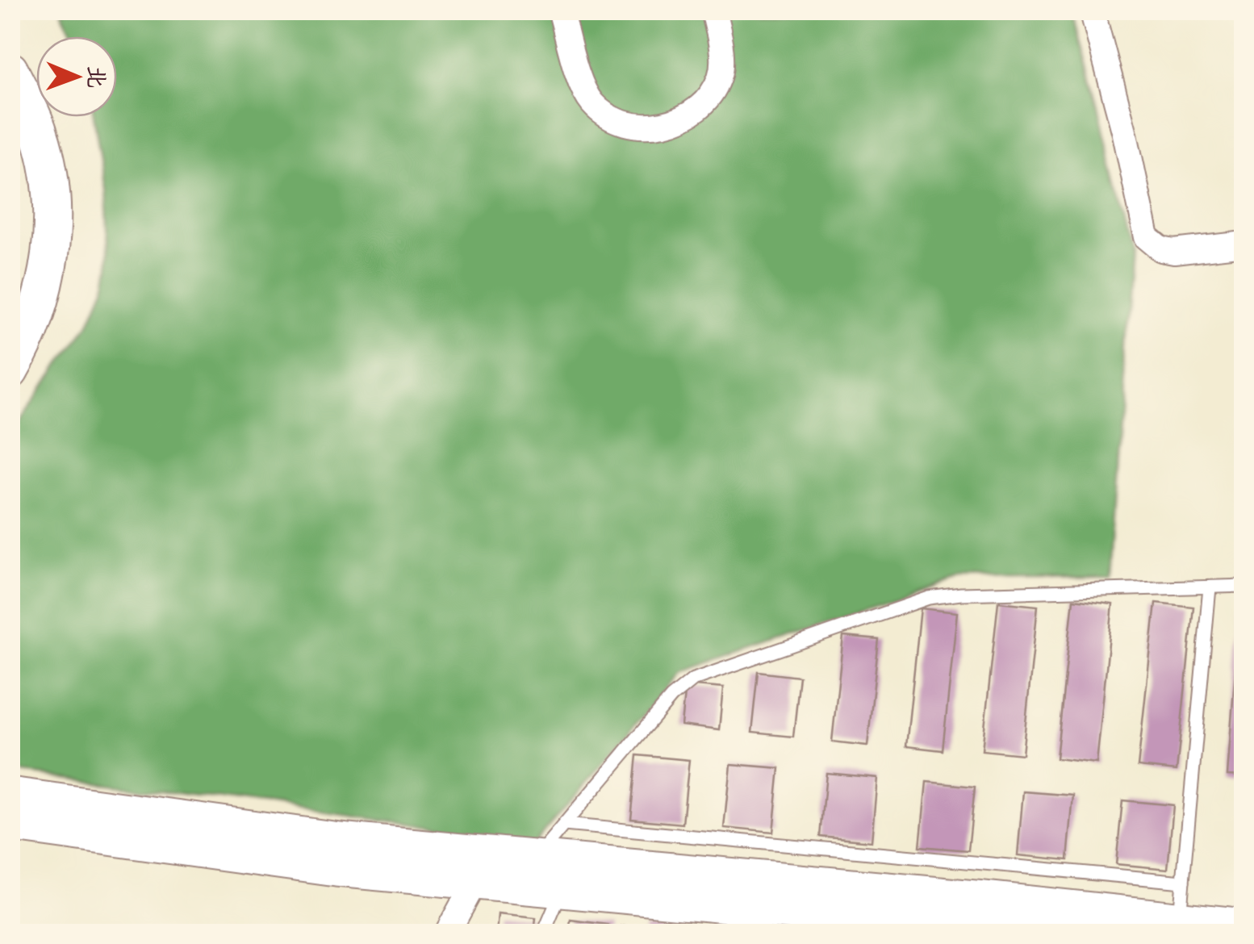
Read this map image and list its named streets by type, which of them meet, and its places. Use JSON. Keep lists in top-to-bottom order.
{
  "north": "right"
}
